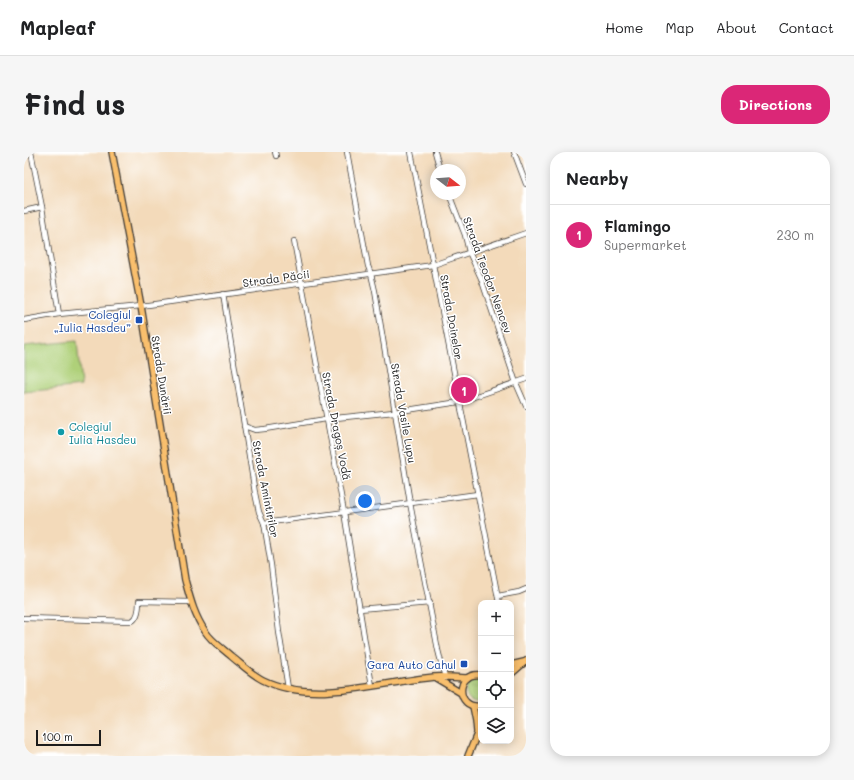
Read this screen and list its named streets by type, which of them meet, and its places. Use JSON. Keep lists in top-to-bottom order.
{
  "streets": {
    "main road": ["Strada Dunării"],
    "street": [
      "Strada Teodor Nencev",
      "Strada Păcii",
      "Strada Doinelor",
      "Strada Vasile Lupu",
      "Strada Dragoș Vodă",
      "Strada Amintirilor"
    ]
  },
  "crossings": [
    ["Strada Teodor Nencev", "Strada Păcii"],
    ["Strada Păcii", "Strada Doinelor"],
    ["Strada Păcii", "Strada Dunării"],
    ["Strada Păcii", "Strada Vasile Lupu"],
    ["Strada Păcii", "Strada Dragoș Vodă"],
    ["Strada Păcii", "Strada Amintirilor"],
    ["Strada Dunării", "Strada Vasile Lupu"],
    ["Strada Dunării", "Strada Dragoș Vodă"],
    ["Strada Dunării", "Strada Amintirilor"]
  ],
  "places": {
    "transit": ["Colegiul „Iulia Hasdeu”", "Gara Auto Cahul"],
    "other": ["Colegiul Iulia Hasdeu"]
  },
  "scale_bar": "100 m",
  "north": "right",
  "page": {
    "header": "Mapleaf",
    "nav": [
      "Home",
      "Map",
      "About",
      "Contact"
    ],
    "buttons": "Directions",
    "title": "Find us",
    "heading": "Nearby",
    "list": [
      {
        "mark": "1",
        "name": "Flamingo",
        "note": "Supermarket",
        "value": "230 m"
      }
    ],
    "pins": "1",
    "map_buttons": ["+", "−"],
    "scale": "100 m"
  }
}
